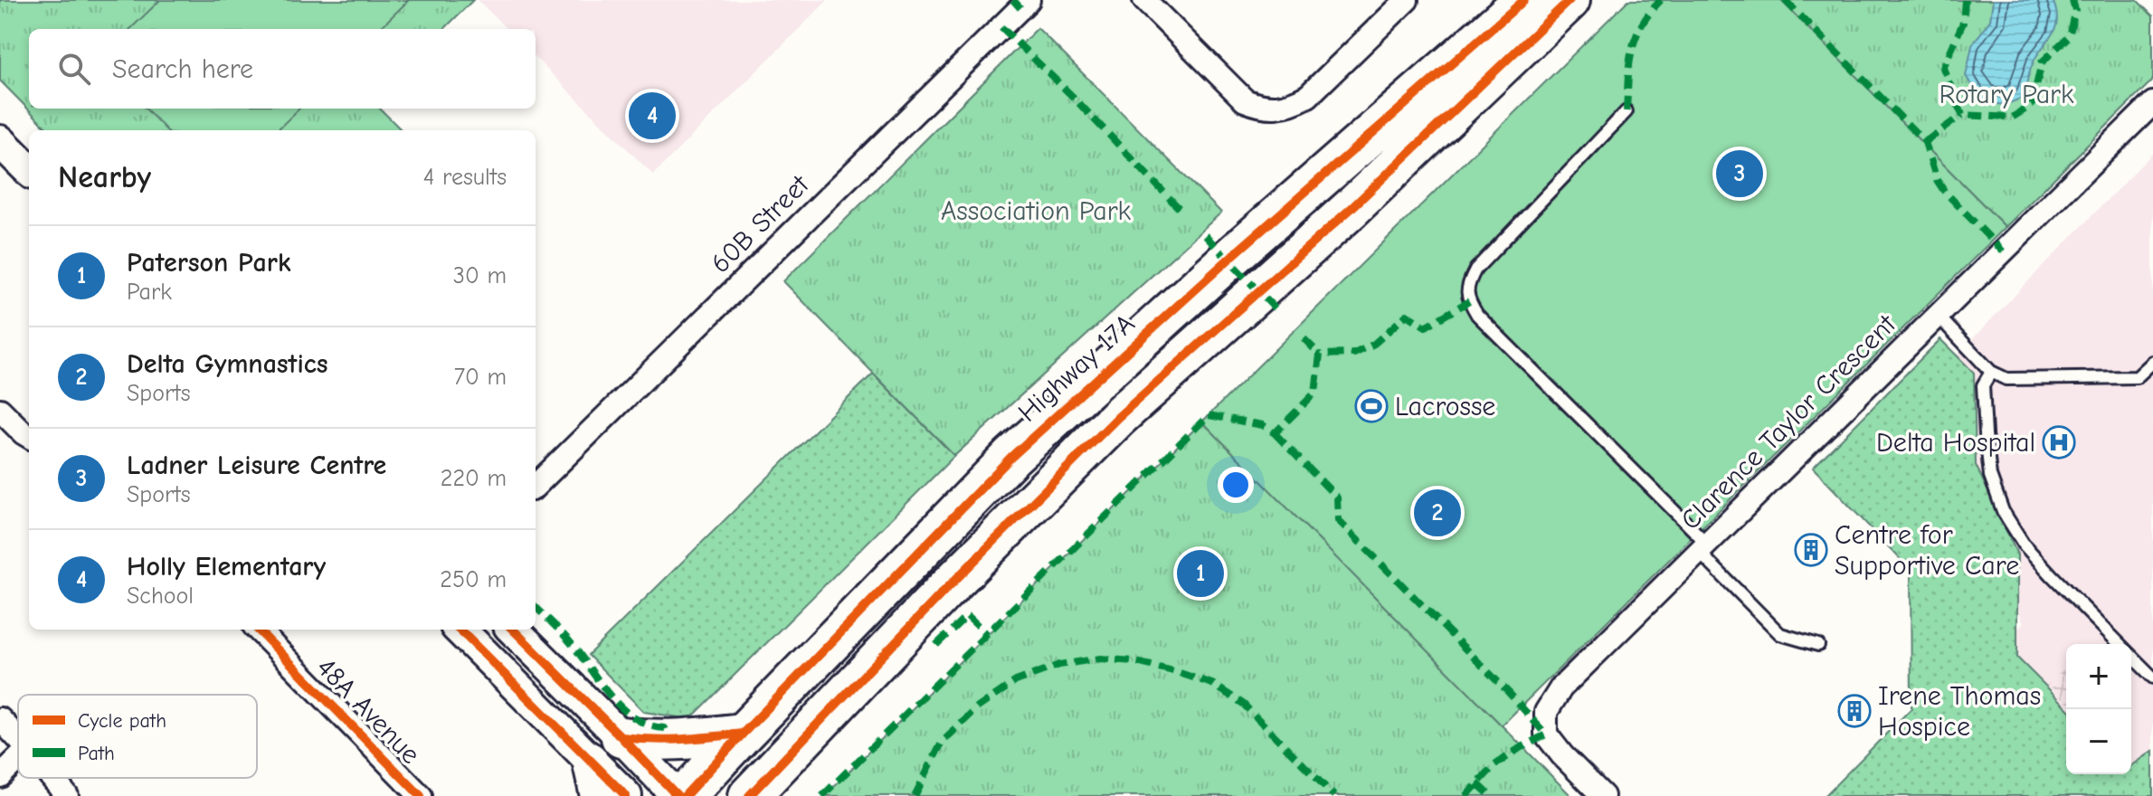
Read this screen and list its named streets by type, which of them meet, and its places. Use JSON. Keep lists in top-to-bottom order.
{
  "streets": {
    "highway": ["Highway 17A"],
    "street": ["60B Street", "Clarence Taylor Crescent", "48A Avenue"]
  },
  "parks": ["Rotary Park", "Association Park"],
  "places": {
    "sports": ["Lacrosse"],
    "hospital": ["Delta Hospital"],
    "building": ["Centre for Supportive Care", "Irene Thomas Hospice"]
  },
  "legend": ["Cycle path", "Path"],
  "page": {
    "search": "Search here",
    "pins": [
      "4",
      "3",
      "2",
      "1"
    ],
    "heading": ["Nearby", "4 results"],
    "list": [
      {
        "mark": "1",
        "name": "Paterson Park",
        "note": "Park",
        "value": "30 m"
      },
      {
        "mark": "2",
        "name": "Delta Gymnastics",
        "note": "Sports",
        "value": "70 m"
      },
      {
        "mark": "3",
        "name": "Ladner Leisure Centre",
        "note": "Sports",
        "value": "220 m"
      },
      {
        "mark": "4",
        "name": "Holly Elementary",
        "note": "School",
        "value": "250 m"
      }
    ],
    "map_buttons": ["+", "−"]
  }
}
